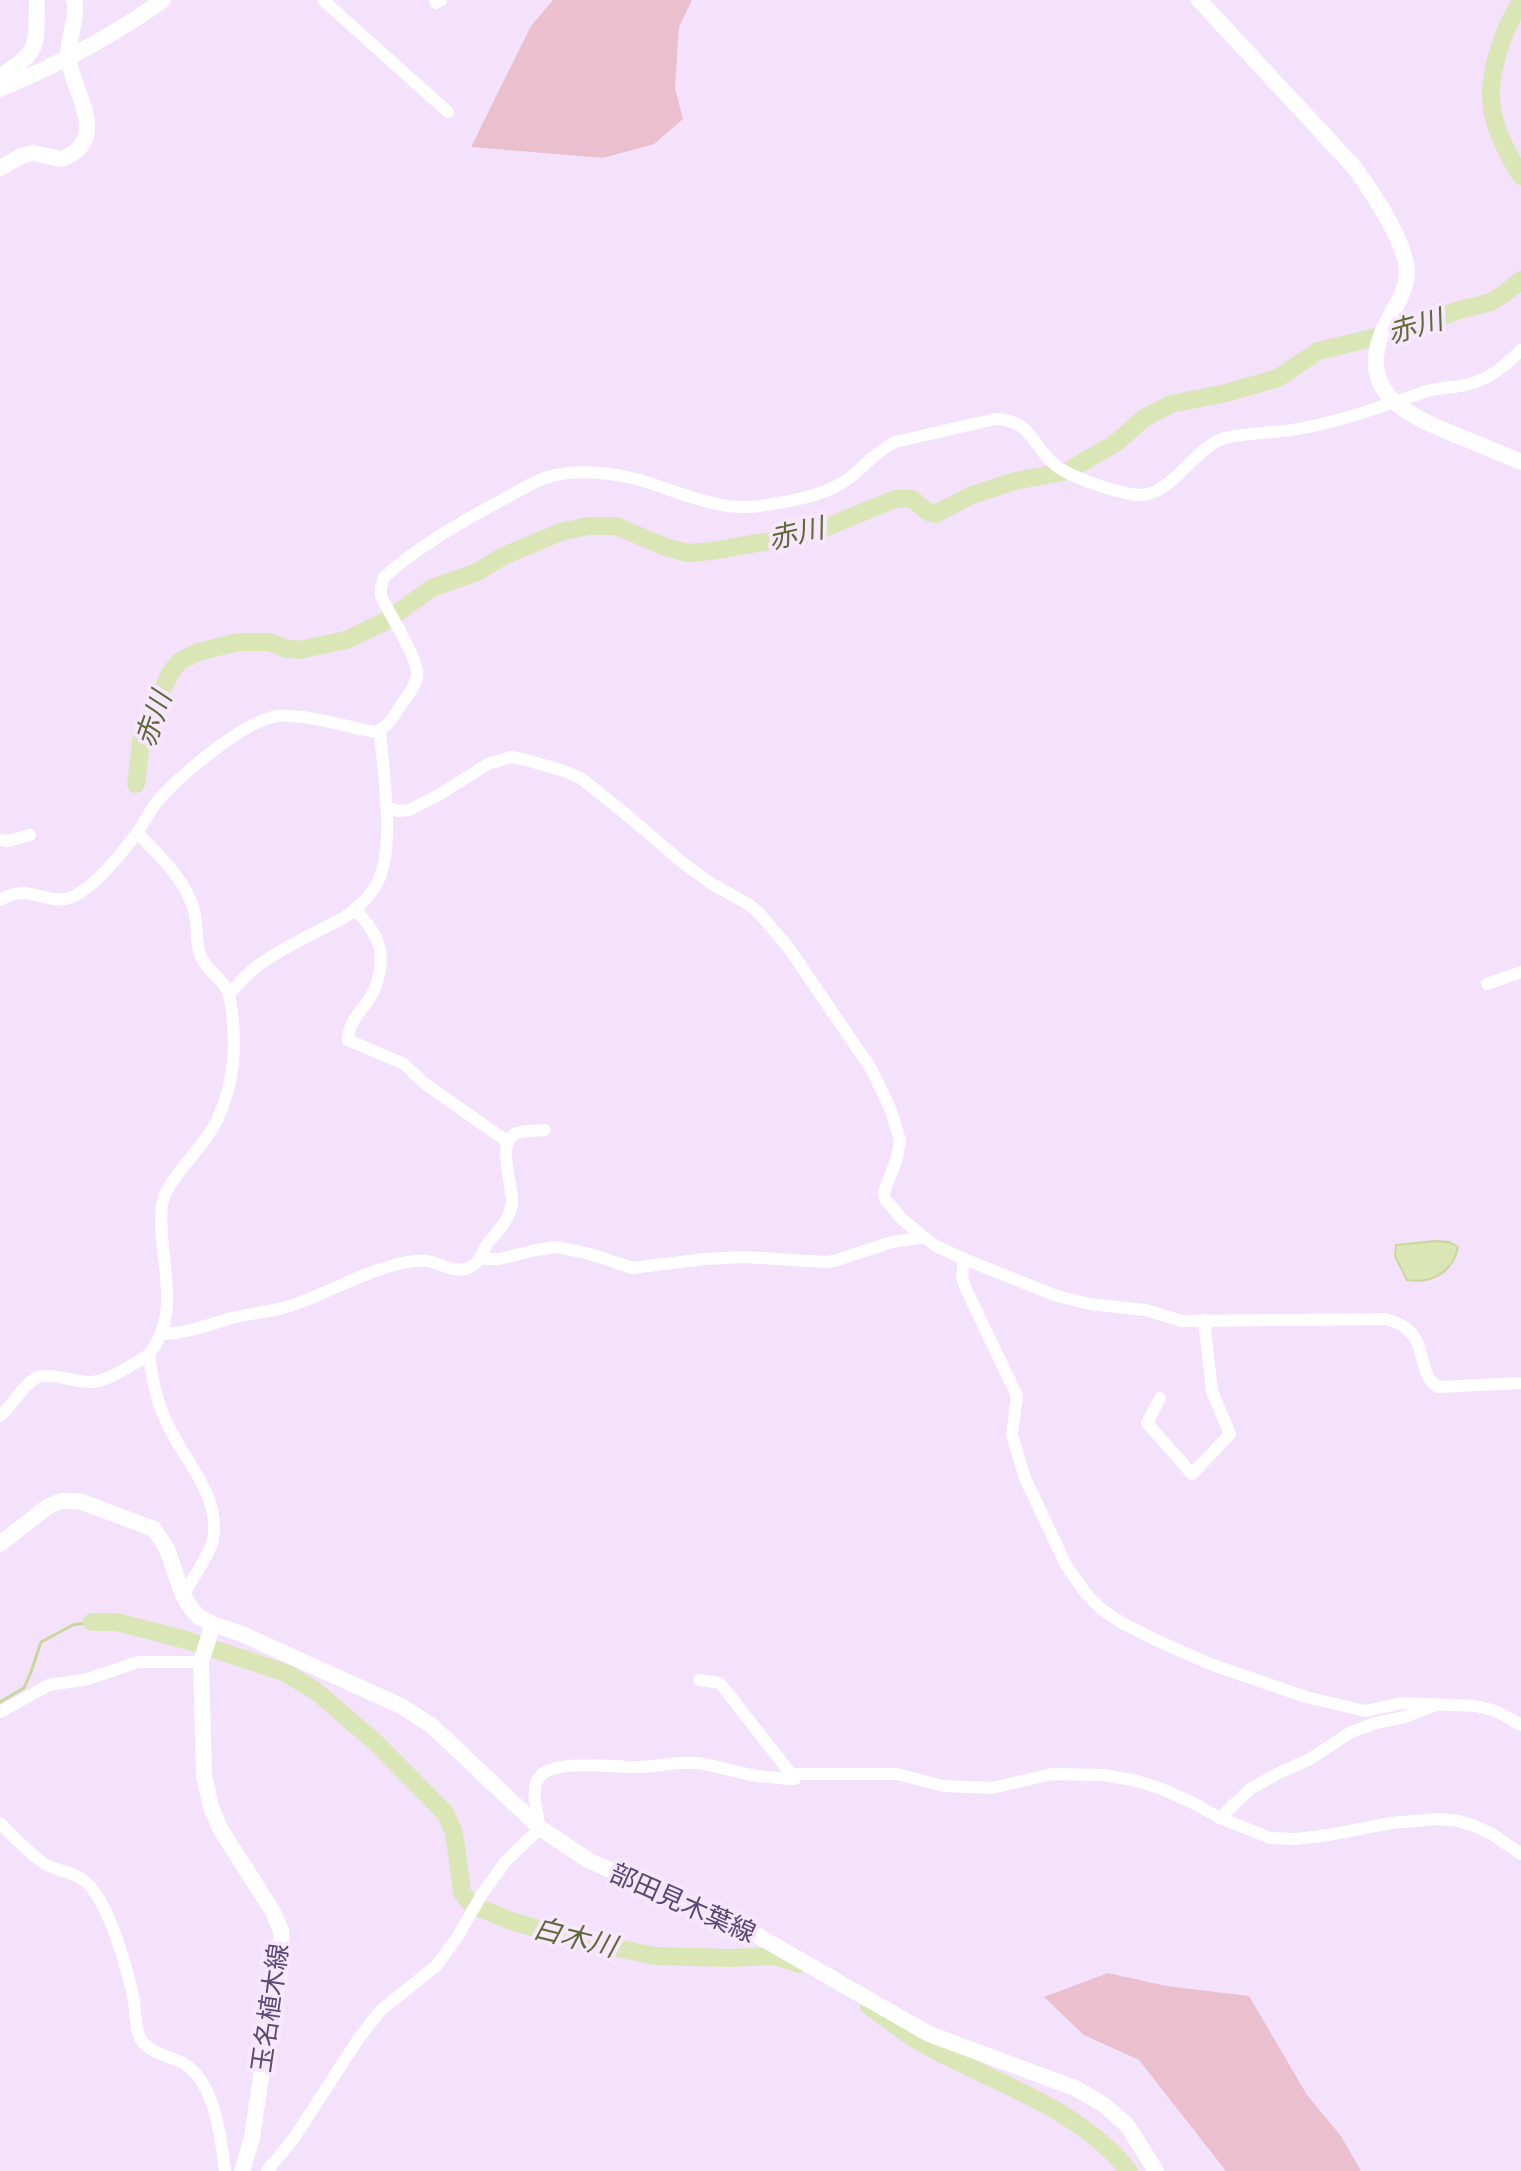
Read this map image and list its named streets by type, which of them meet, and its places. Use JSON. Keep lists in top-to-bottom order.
{
  "streets": {
    "main road": ["部田見木葉線", "玉名植木線"]
  },
  "crossings": [
    ["部田見木葉線", "玉名植木線"]
  ],
  "water": ["赤川", "白木川"]
}
